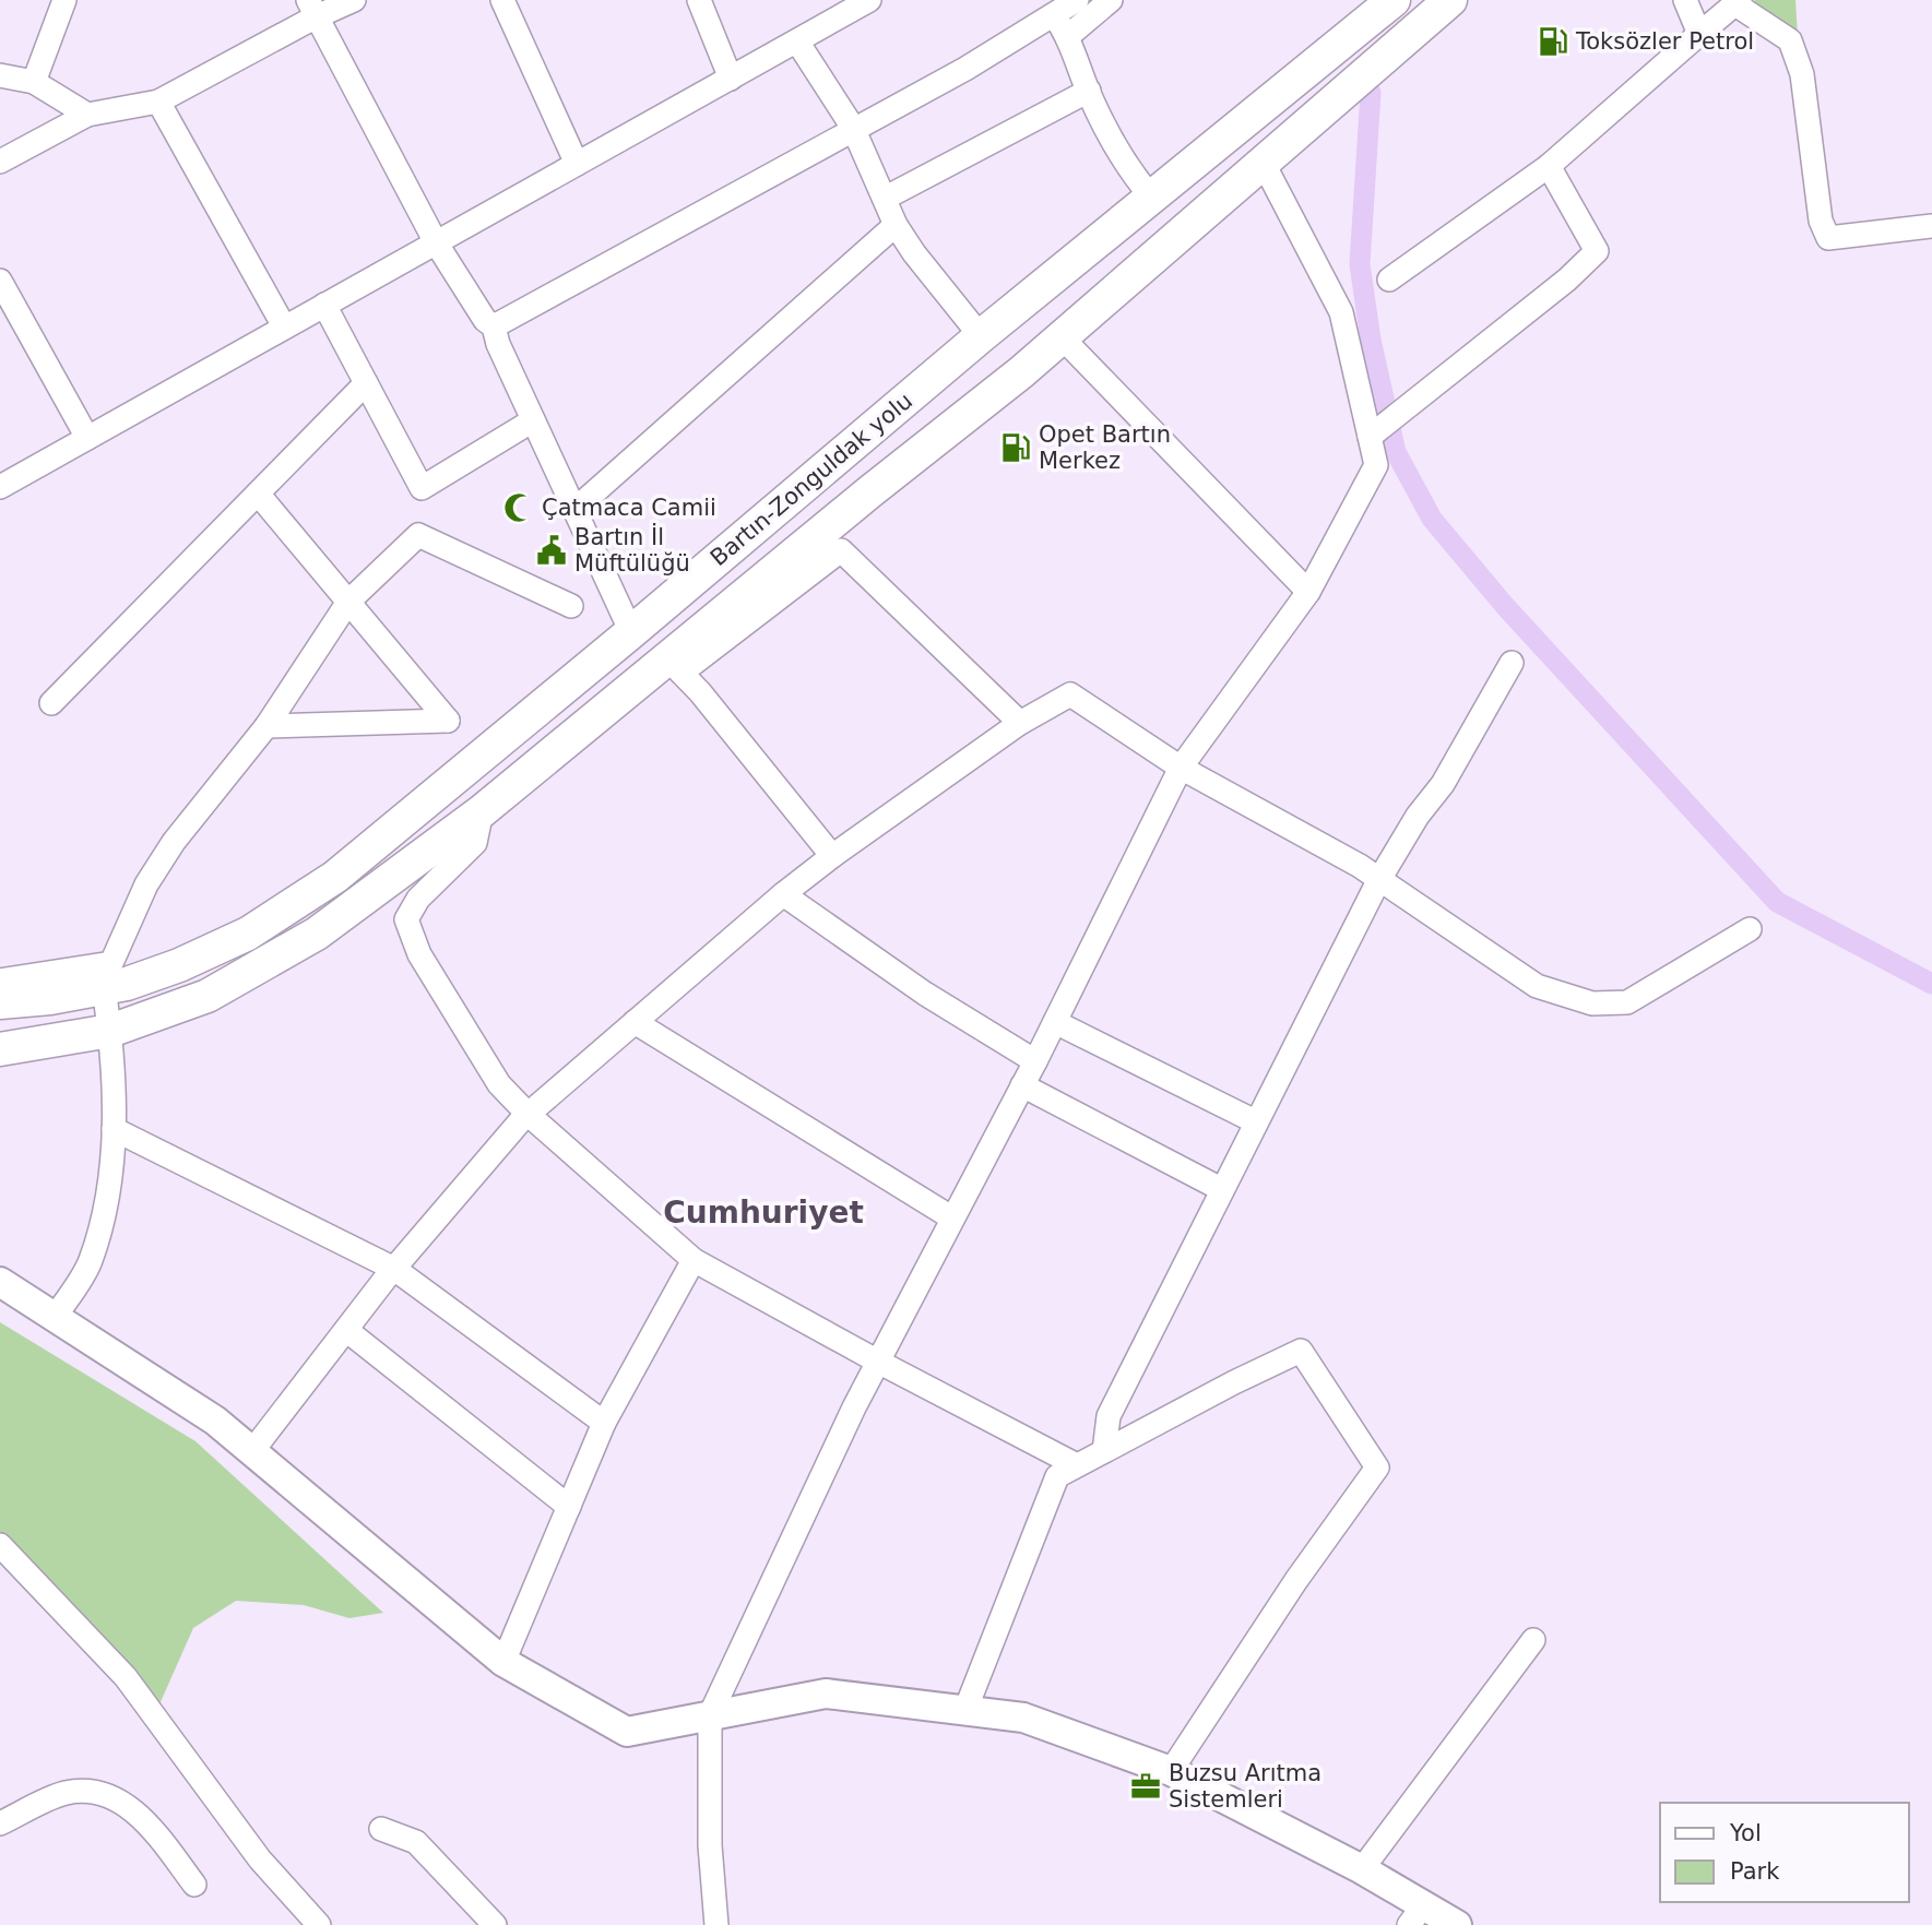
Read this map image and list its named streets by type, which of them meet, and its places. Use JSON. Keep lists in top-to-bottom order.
{
  "streets": {
    "highway": ["Bartın-Zonguldak yolu"]
  },
  "districts": ["Cumhuriyet"],
  "places": {
    "fuel station": ["Toksözler Petrol", "Opet Bartın Merkez"],
    "mosque": ["Çatmaca Camii"],
    "public building": ["Bartın İl Müftülüğü"],
    "office": ["Buzsu Arıtma Sistemleri"]
  },
  "legend": ["Yol", "Park"]
}
